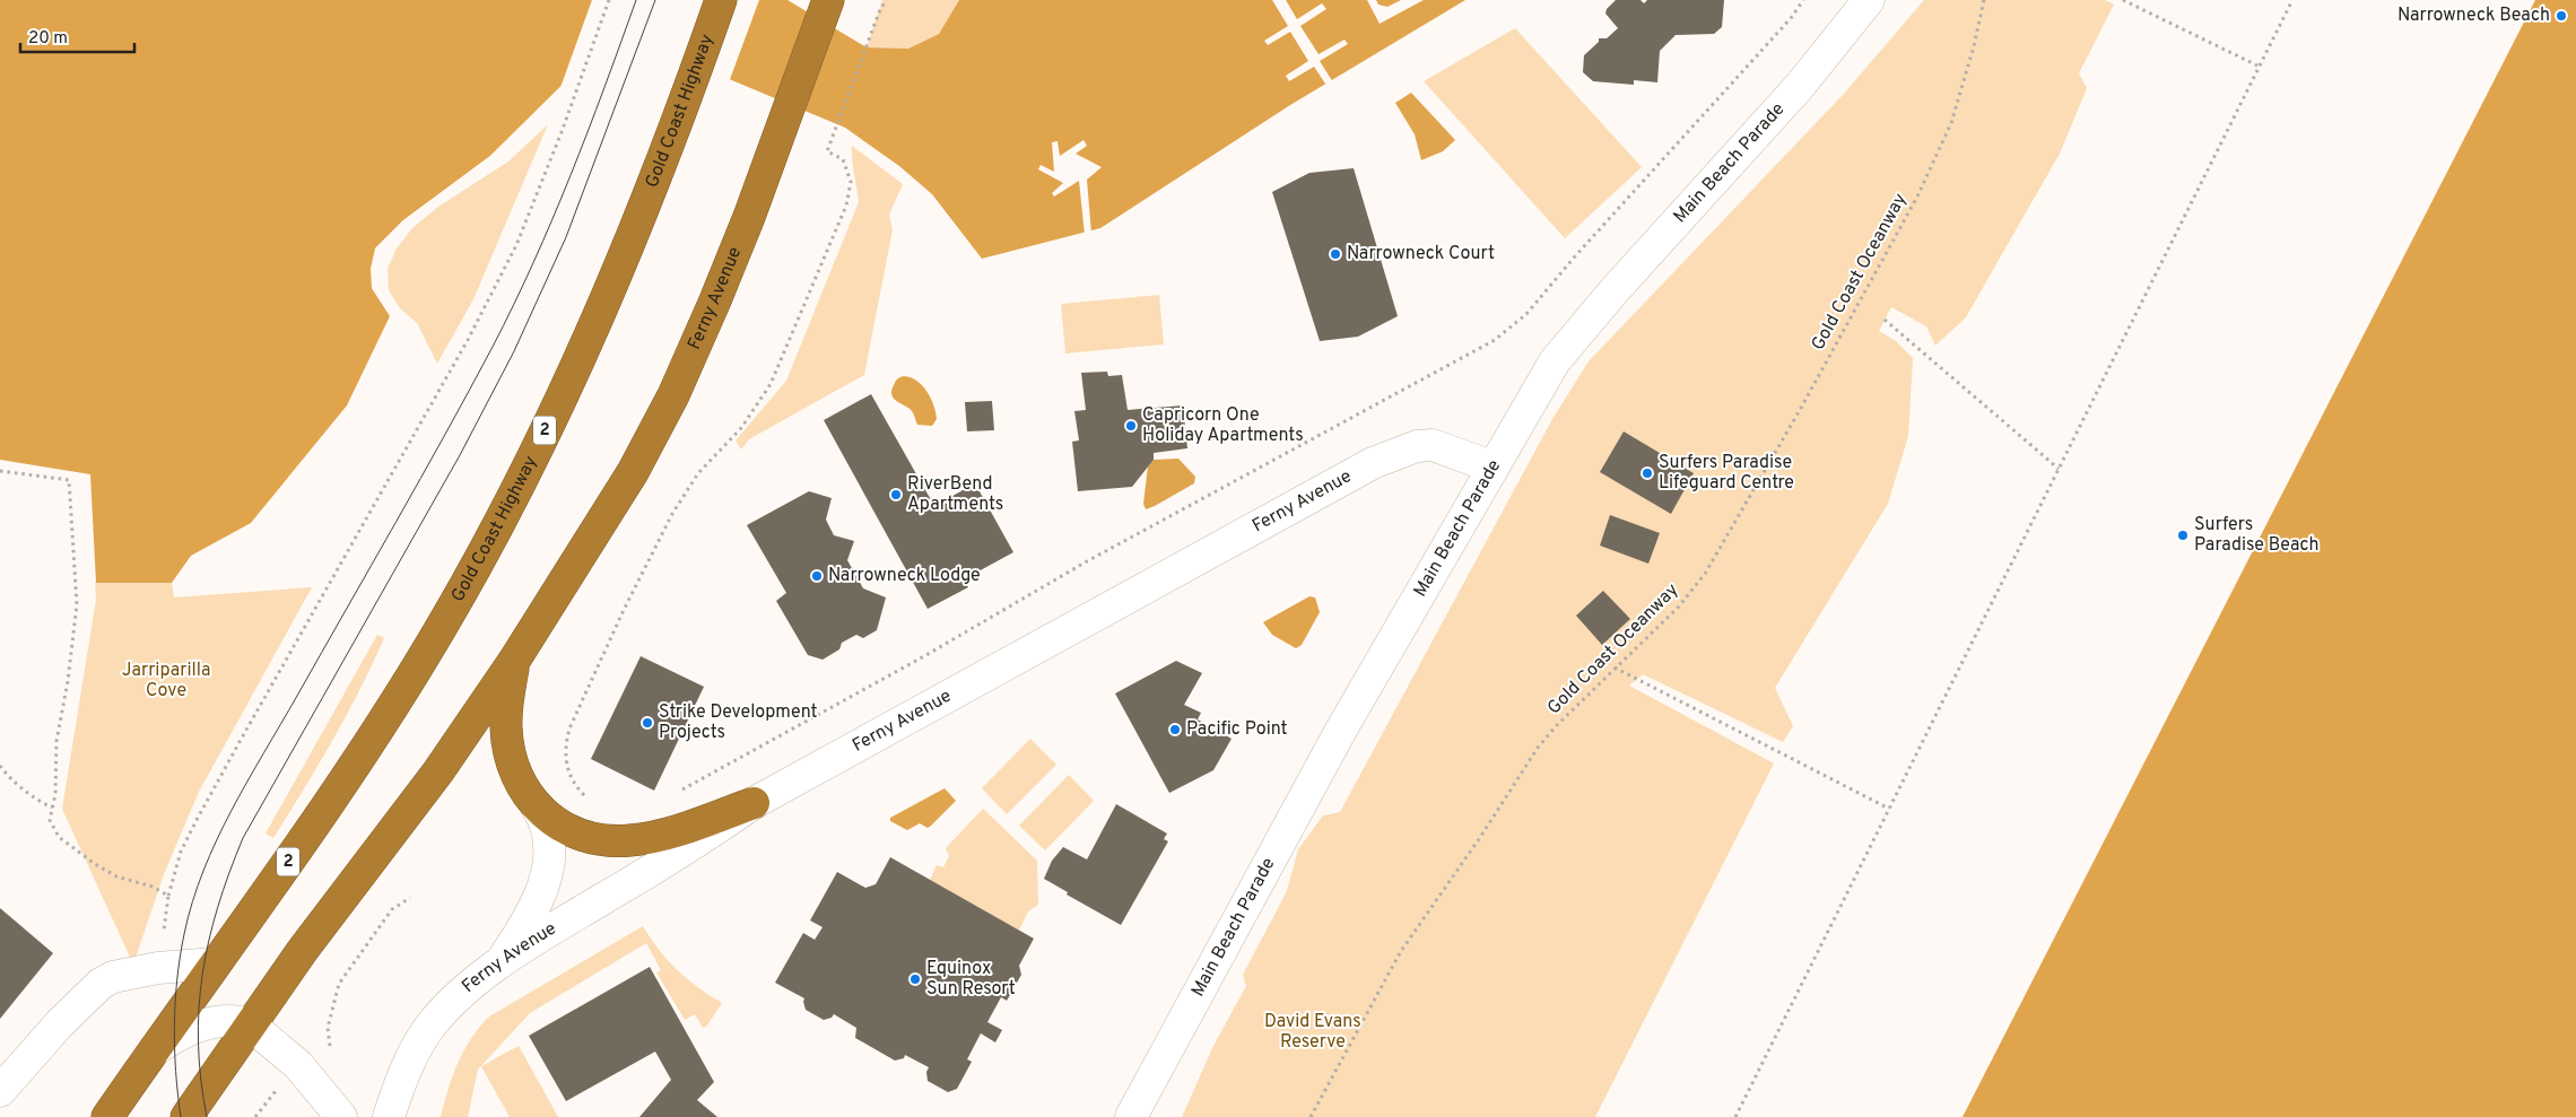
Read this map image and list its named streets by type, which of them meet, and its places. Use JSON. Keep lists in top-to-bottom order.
{
  "streets": {
    "highway": ["Gold Coast Highway", "Ferny Avenue", "2"],
    "street": ["Main Beach Parade"],
    "path": ["Gold Coast Oceanway"]
  },
  "crossings": [
    ["Gold Coast Highway", "2"],
    ["Main Beach Parade", "Ferny Avenue"]
  ],
  "parks": ["Jarriparilla Cove", "David Evans Reserve"],
  "places": [
    "Narrowneck Beach",
    "Narrowneck Court",
    "Capricorn One Holiday Apartments",
    "Surfers Paradise Lifeguard Centre",
    "RiverBend Apartments",
    "Surfers Paradise Beach",
    "Narrowneck Lodge",
    "Strike Development Projects",
    "Pacific Point",
    "Equinox Sun Resort"
  ],
  "scale_bar": "20 m"
}
